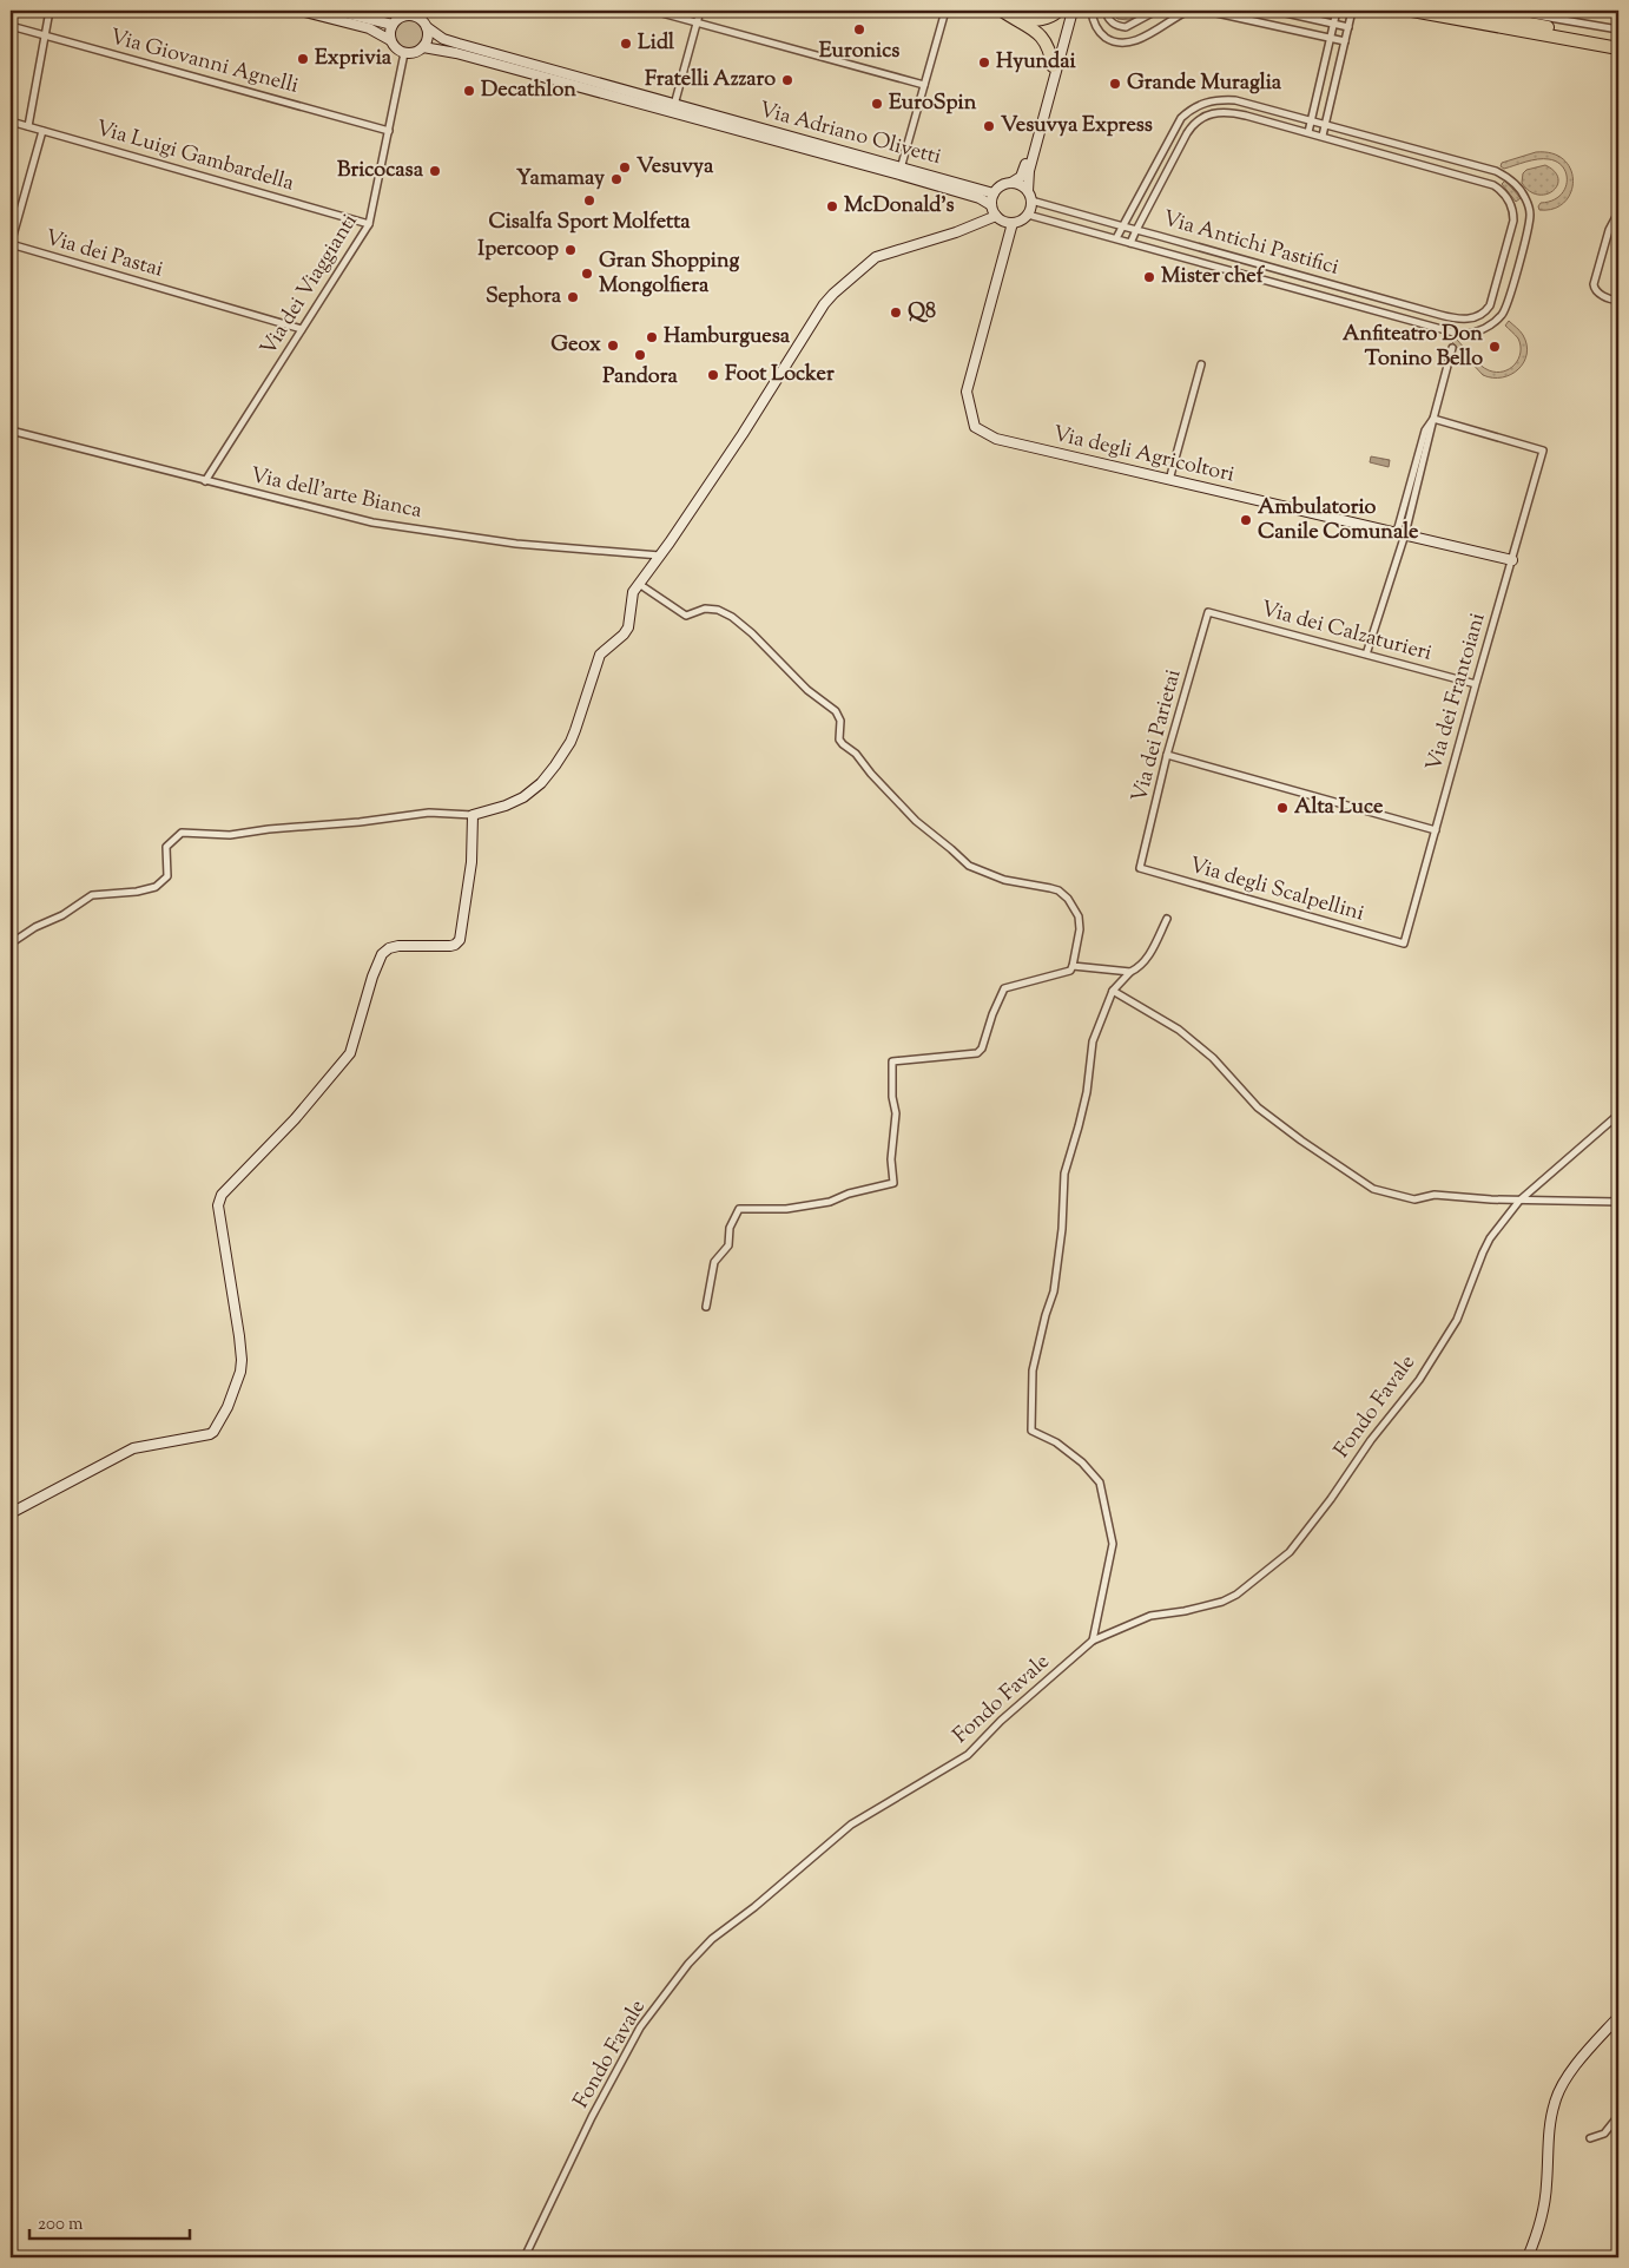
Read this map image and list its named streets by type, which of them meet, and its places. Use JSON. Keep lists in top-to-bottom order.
{
  "streets": {
    "street": [
      "Via Giovanni Agnelli",
      "Via Adriano Olivetti",
      "Via Luigi Gambardella",
      "Via Antichi Pastifici",
      "Via dei Pastai",
      "Via dei Viaggianti",
      "Via degli Agricoltori",
      "Via dell'arte Bianca",
      "Via dei Calzaturieri",
      "Via dei Frantoiani",
      "Via dei Parietai",
      "Via degli Scalpellini",
      "Fondo Favale"
    ]
  },
  "crossings": [
    ["Via Giovanni Agnelli", "Via dei Viaggianti"],
    ["Via Adriano Olivetti", "Via Antichi Pastifici"],
    ["Via Adriano Olivetti", "Via dei Viaggianti"],
    ["Via Adriano Olivetti", "Via degli Agricoltori"],
    ["Via Luigi Gambardella", "Via dei Pastai"],
    ["Via Luigi Gambardella", "Via dei Viaggianti"],
    ["Via Antichi Pastifici", "Via degli Agricoltori"],
    ["Via dei Pastai", "Via dei Viaggianti"],
    ["Via dei Viaggianti", "Via dell'arte Bianca"],
    ["Via degli Agricoltori", "Via dei Frantoiani"],
    ["Via dei Calzaturieri", "Via dei Frantoiani"],
    ["Via dei Calzaturieri", "Via dei Parietai"],
    ["Via dei Frantoiani", "Via degli Scalpellini"],
    ["Via dei Parietai", "Via degli Scalpellini"]
  ],
  "places": [
    "Euronics",
    "Lidl",
    "Exprivia",
    "Hyundai",
    "Fratelli Azzaro",
    "Grande Muraglia",
    "Decathlon",
    "EuroSpin",
    "Vesuvya Express",
    "Vesuvya",
    "Bricocasa",
    "Yamamay",
    "Cisalfa Sport Molfetta",
    "McDonald's",
    "Ipercoop",
    "Gran Shopping Mongolfiera",
    "Mister chef",
    "Sephora",
    "Q8",
    "Hamburguesa",
    "Geox",
    "Anfiteatro Don Tonino Bello",
    "Pandora",
    "Foot Locker",
    "Ambulatorio Canile Comunale",
    "Alta Luce"
  ],
  "scale_bar": "200 m"
}
